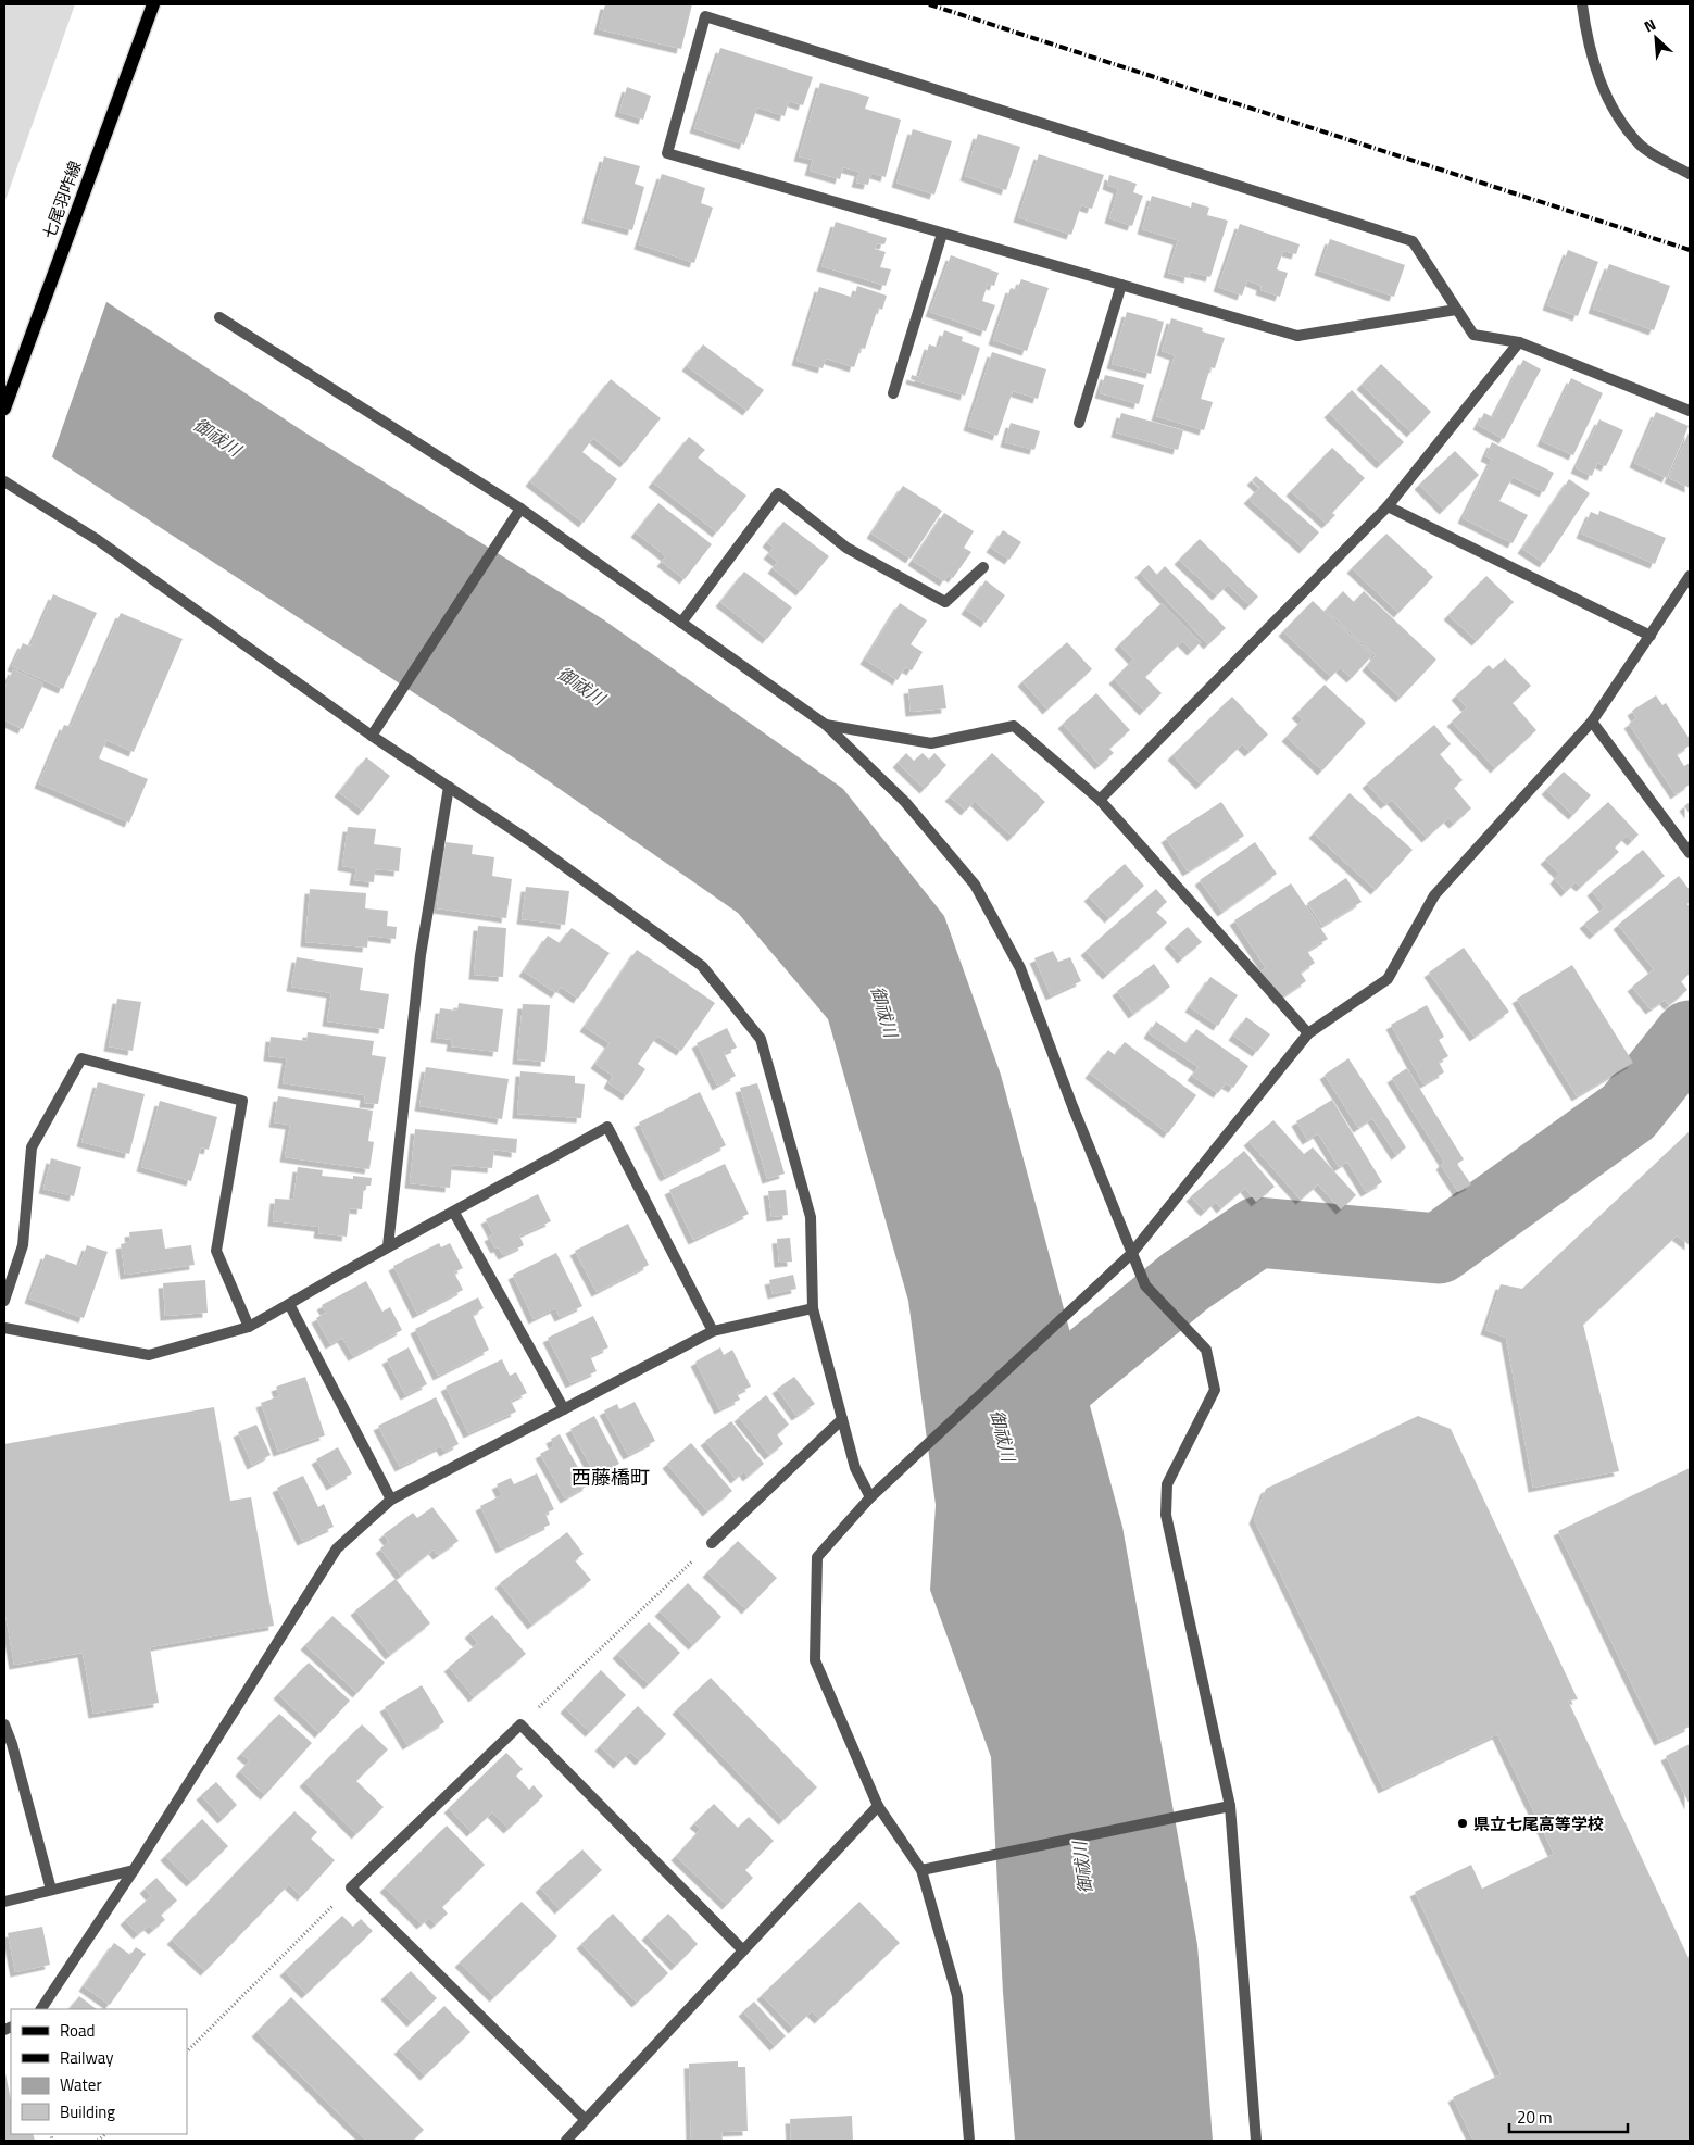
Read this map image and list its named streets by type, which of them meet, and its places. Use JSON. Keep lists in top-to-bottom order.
{
  "streets": {
    "main road": ["七尾羽咋線"]
  },
  "districts": ["西藤橋町"],
  "water": ["御祓川"],
  "places": ["県立七尾高等学校"],
  "legend": [
    "Road",
    "Railway",
    "Water",
    "Building"
  ],
  "scale_bar": "20 m",
  "north": "top left"
}
